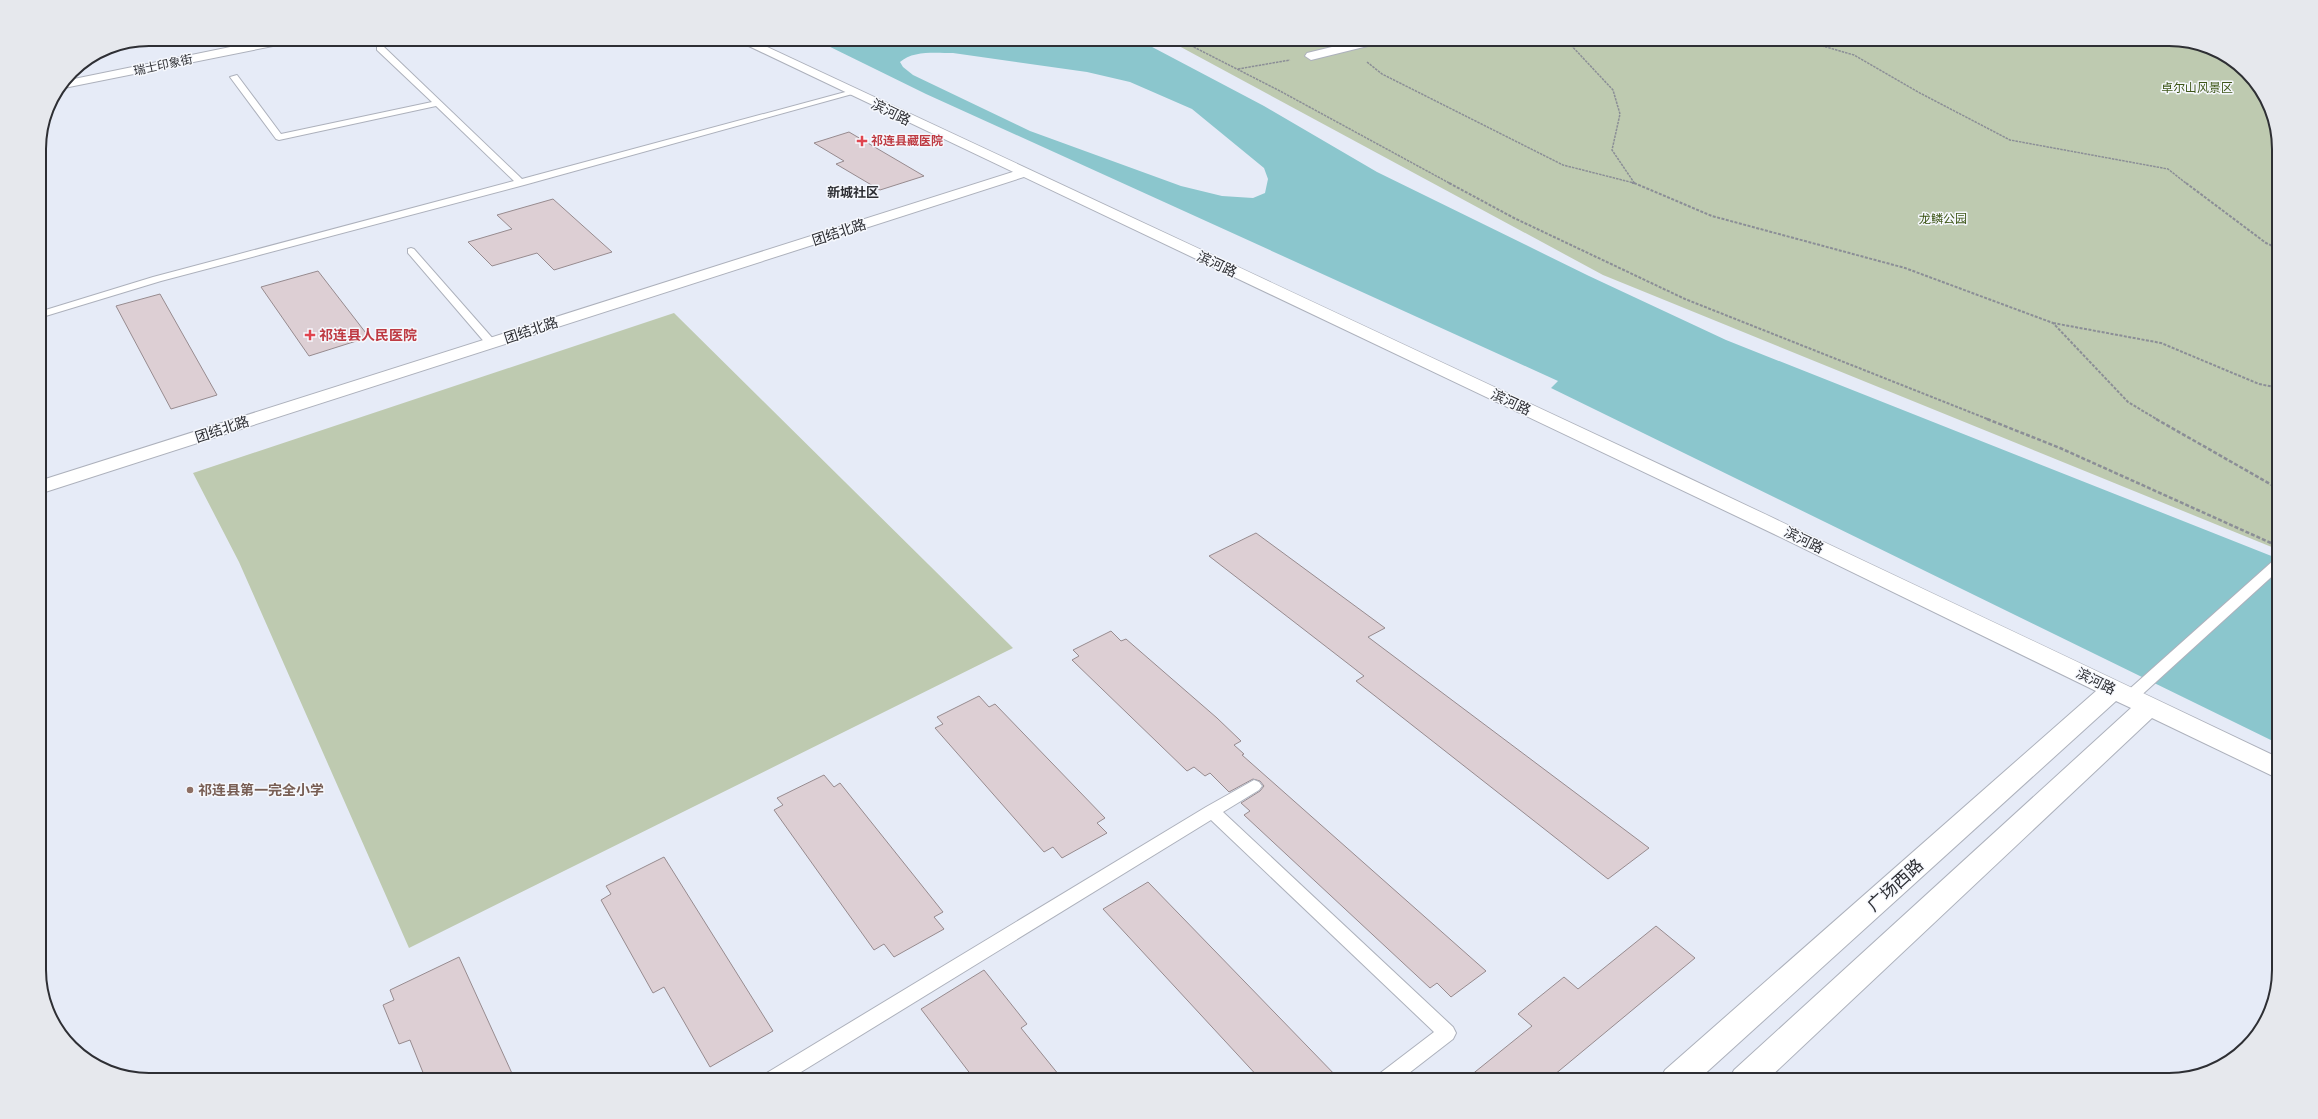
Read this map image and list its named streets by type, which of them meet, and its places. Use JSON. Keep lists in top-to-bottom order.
{
  "streets": {
    "street": [
      "瑞士印象街",
      "滨河路",
      "团结北路",
      "广场西路"
    ]
  },
  "crossings": [
    ["滨河路", "团结北路"],
    ["滨河路", "广场西路"]
  ],
  "districts": ["新城社区"],
  "parks": ["卓尔山风景区", "龙鳞公园"],
  "places": {
    "health": ["祁连县藏医院", "祁连县人民医院"],
    "other": ["祁连县第一完全小学"]
  }
}
